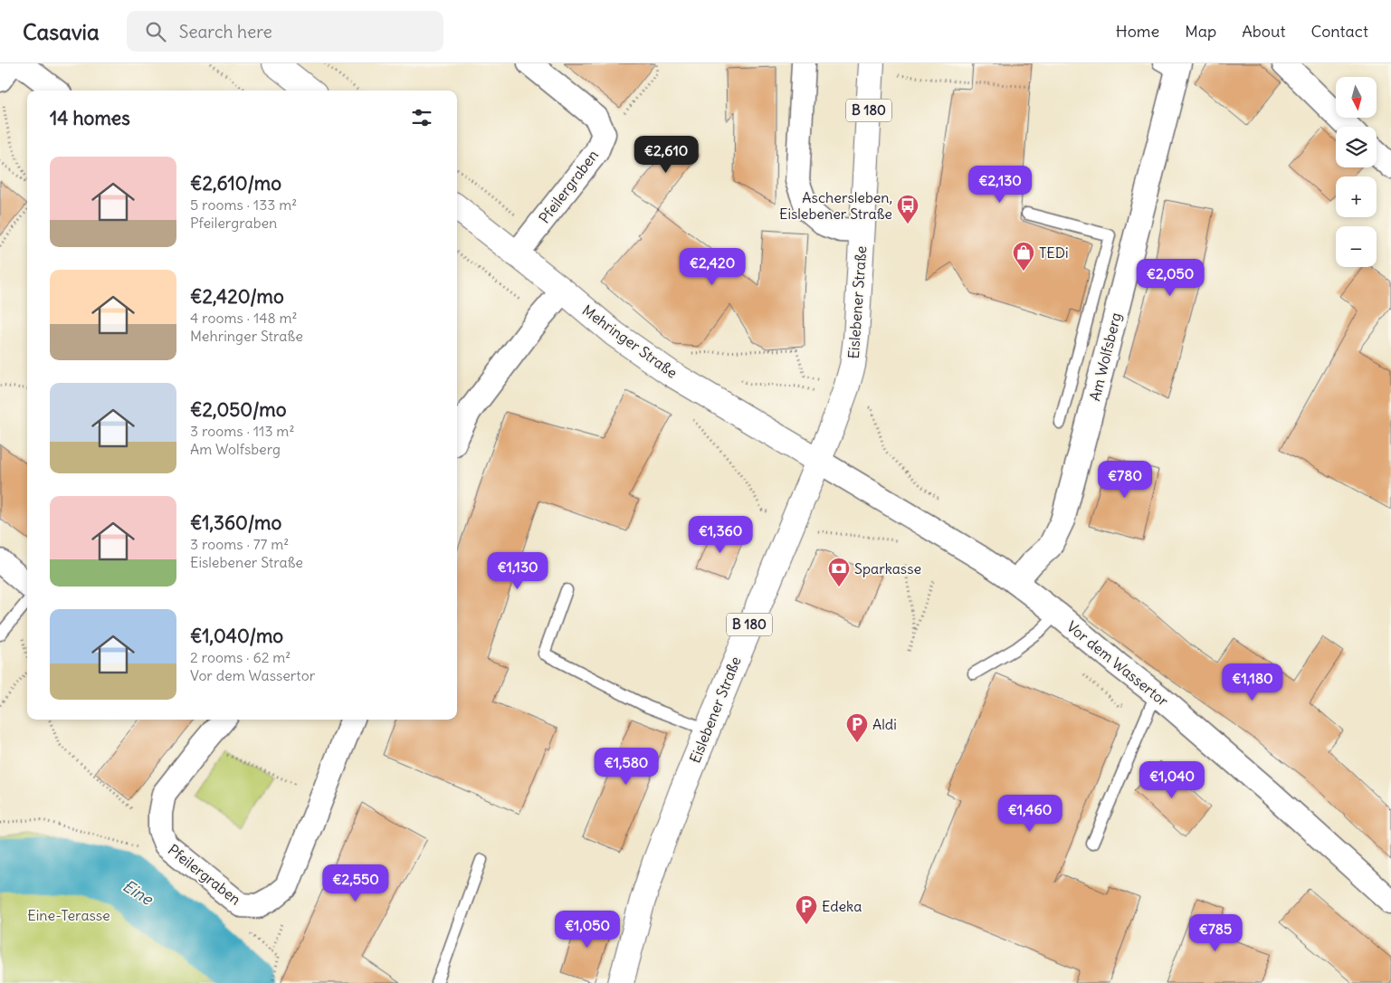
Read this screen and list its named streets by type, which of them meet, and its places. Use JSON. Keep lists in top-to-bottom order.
{
  "streets": {
    "main road": ["B 180", "Eislebener Straße", "Mehringer Straße"],
    "street": ["Pfeilergraben", "Am Wolfsberg", "Vor dem Wassertor"]
  },
  "crossings": [
    ["Pfeilergraben", "Mehringer Straße"],
    ["Eislebener Straße", "Mehringer Straße"],
    ["Eislebener Straße", "Vor dem Wassertor"],
    ["Mehringer Straße", "Vor dem Wassertor"],
    ["Am Wolfsberg", "Vor dem Wassertor"]
  ],
  "water": ["Eine"],
  "parks": ["Eine-Terasse"],
  "places": {
    "bus stop": ["Aschersleben, Eislebener Straße"],
    "shop": ["TEDi"],
    "bank": ["Sparkasse"],
    "parking": ["Aldi", "Edeka"]
  },
  "north": "bottom",
  "page": {
    "header": "Casavia",
    "search": "Search here",
    "nav": [
      "Home",
      "Map",
      "About",
      "Contact"
    ],
    "map_buttons": ["+", "−"],
    "heading": "14 homes",
    "price": [
      "€2,610",
      "€2,130",
      "€2,420",
      "€2,050",
      "€780",
      "€1,360",
      "€1,130",
      "€1,180",
      "€1,580",
      "€1,040",
      "€1,460",
      "€2,550",
      "€1,050",
      "€785"
    ],
    "list": [
      {
        "name": "€2,610/mo",
        "note": "5 rooms · 133 m² · Pfeilergraben"
      },
      {
        "name": "€2,420/mo",
        "note": "4 rooms · 148 m² · Mehringer Straße"
      },
      {
        "name": "€2,050/mo",
        "note": "3 rooms · 113 m² · Am Wolfsberg"
      },
      {
        "name": "€1,360/mo",
        "note": "3 rooms · 77 m² · Eislebener Straße"
      },
      {
        "name": "€1,040/mo",
        "note": "2 rooms · 62 m² · Vor dem Wassertor"
      }
    ]
  }
}
